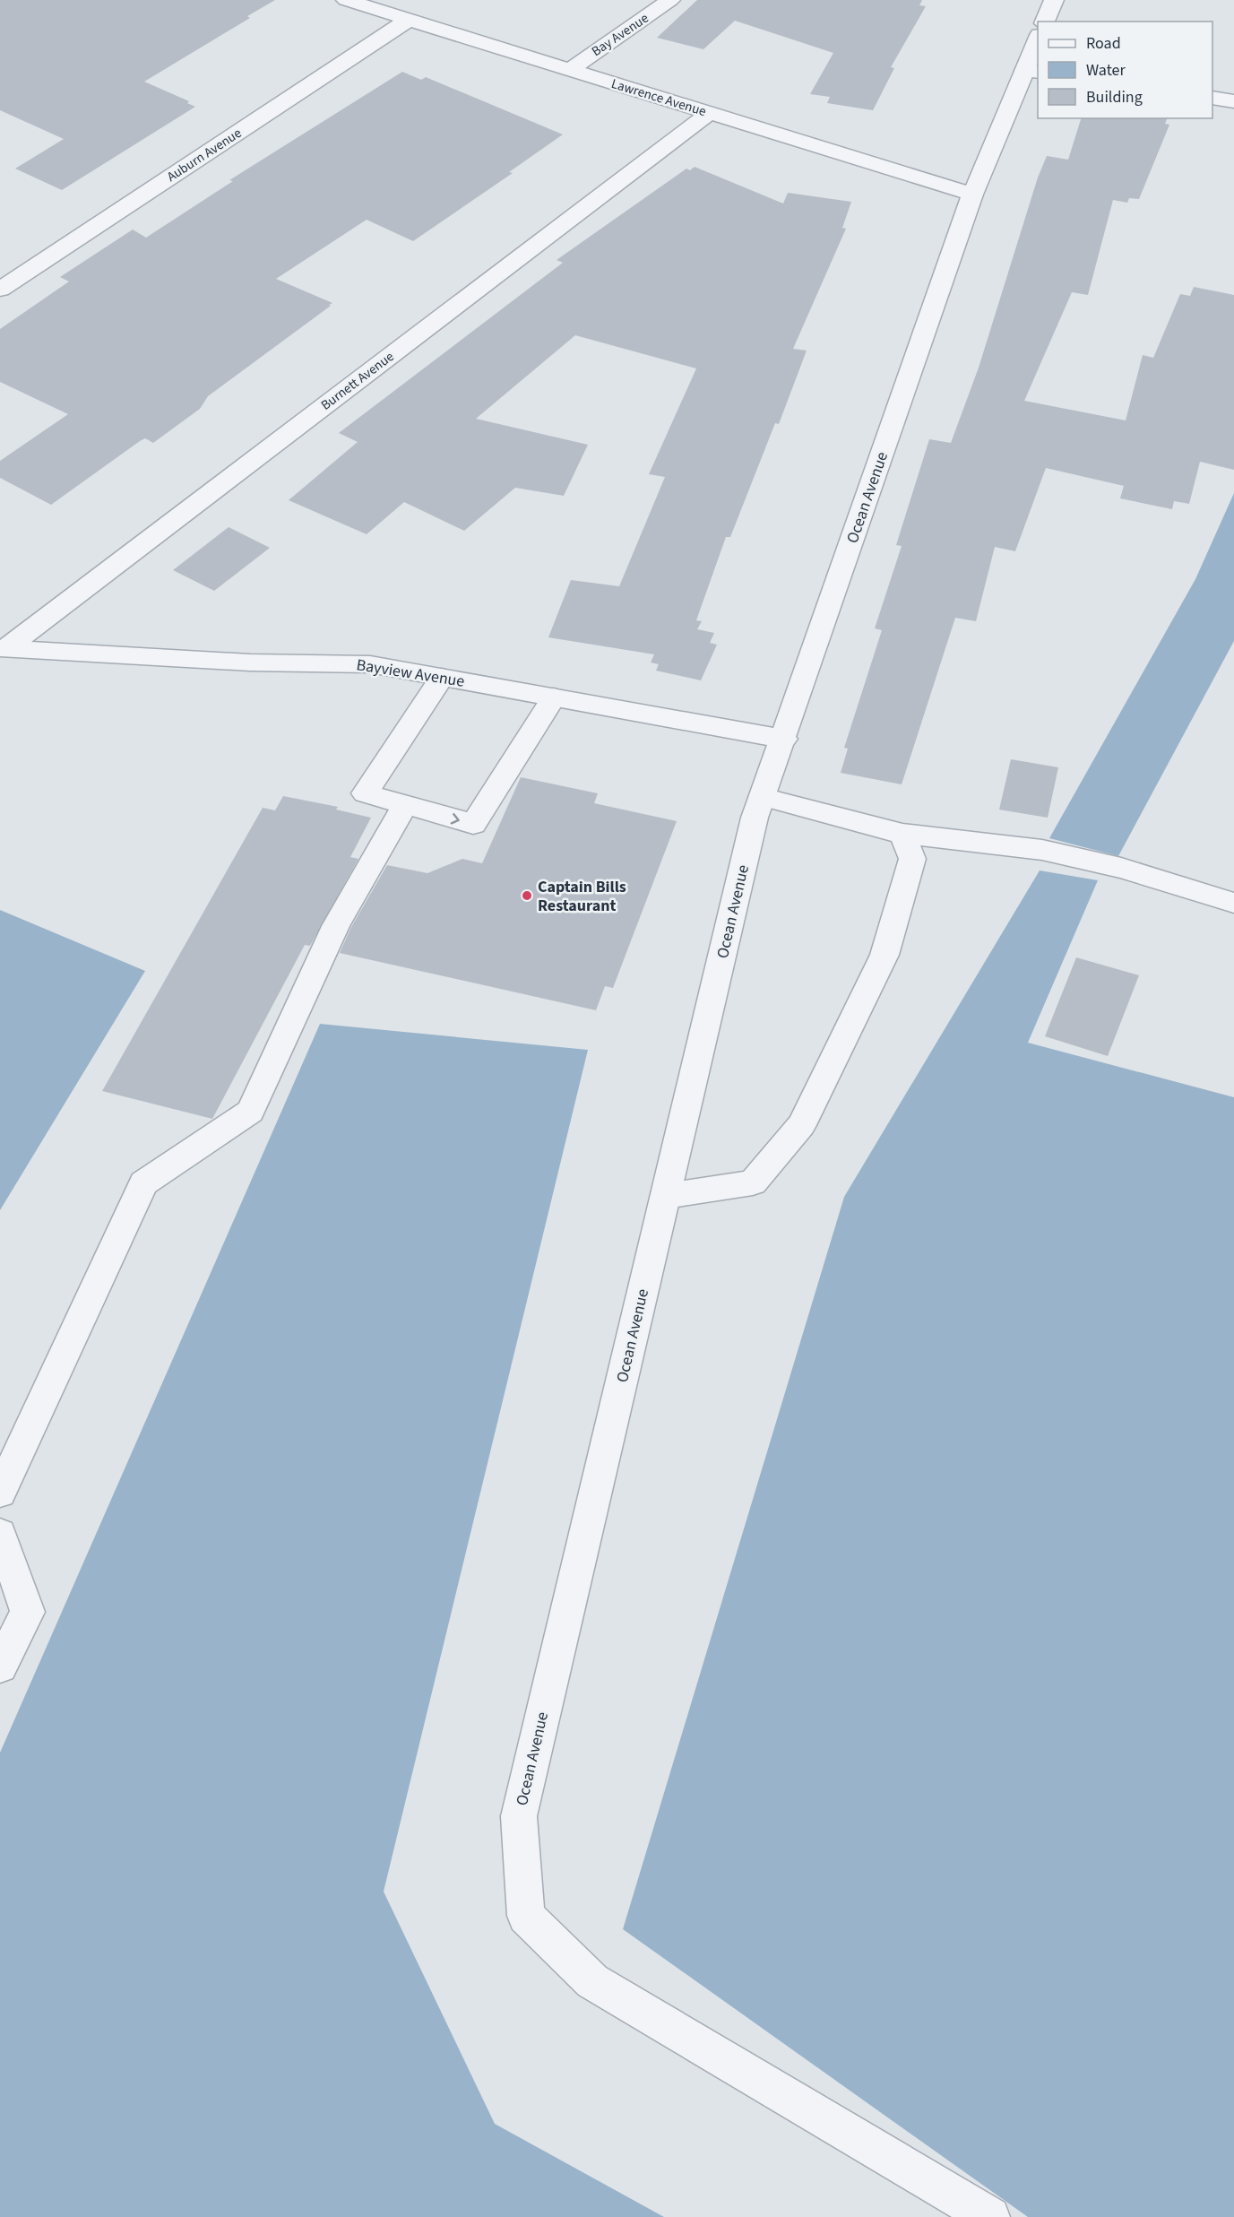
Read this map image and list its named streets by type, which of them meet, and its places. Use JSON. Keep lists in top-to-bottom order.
{
  "streets": {
    "street": [
      "Bay Avenue",
      "Lawrence Avenue",
      "Auburn Avenue",
      "Burnett Avenue",
      "Ocean Avenue",
      "Bayview Avenue"
    ]
  },
  "crossings": [
    ["Bay Avenue", "Lawrence Avenue"],
    ["Lawrence Avenue", "Auburn Avenue"],
    ["Lawrence Avenue", "Burnett Avenue"],
    ["Lawrence Avenue", "Ocean Avenue"],
    ["Burnett Avenue", "Bayview Avenue"],
    ["Ocean Avenue", "Bayview Avenue"]
  ],
  "places": ["Captain Bills Restaurant"],
  "legend": ["Road", "Water", "Building"]
}
